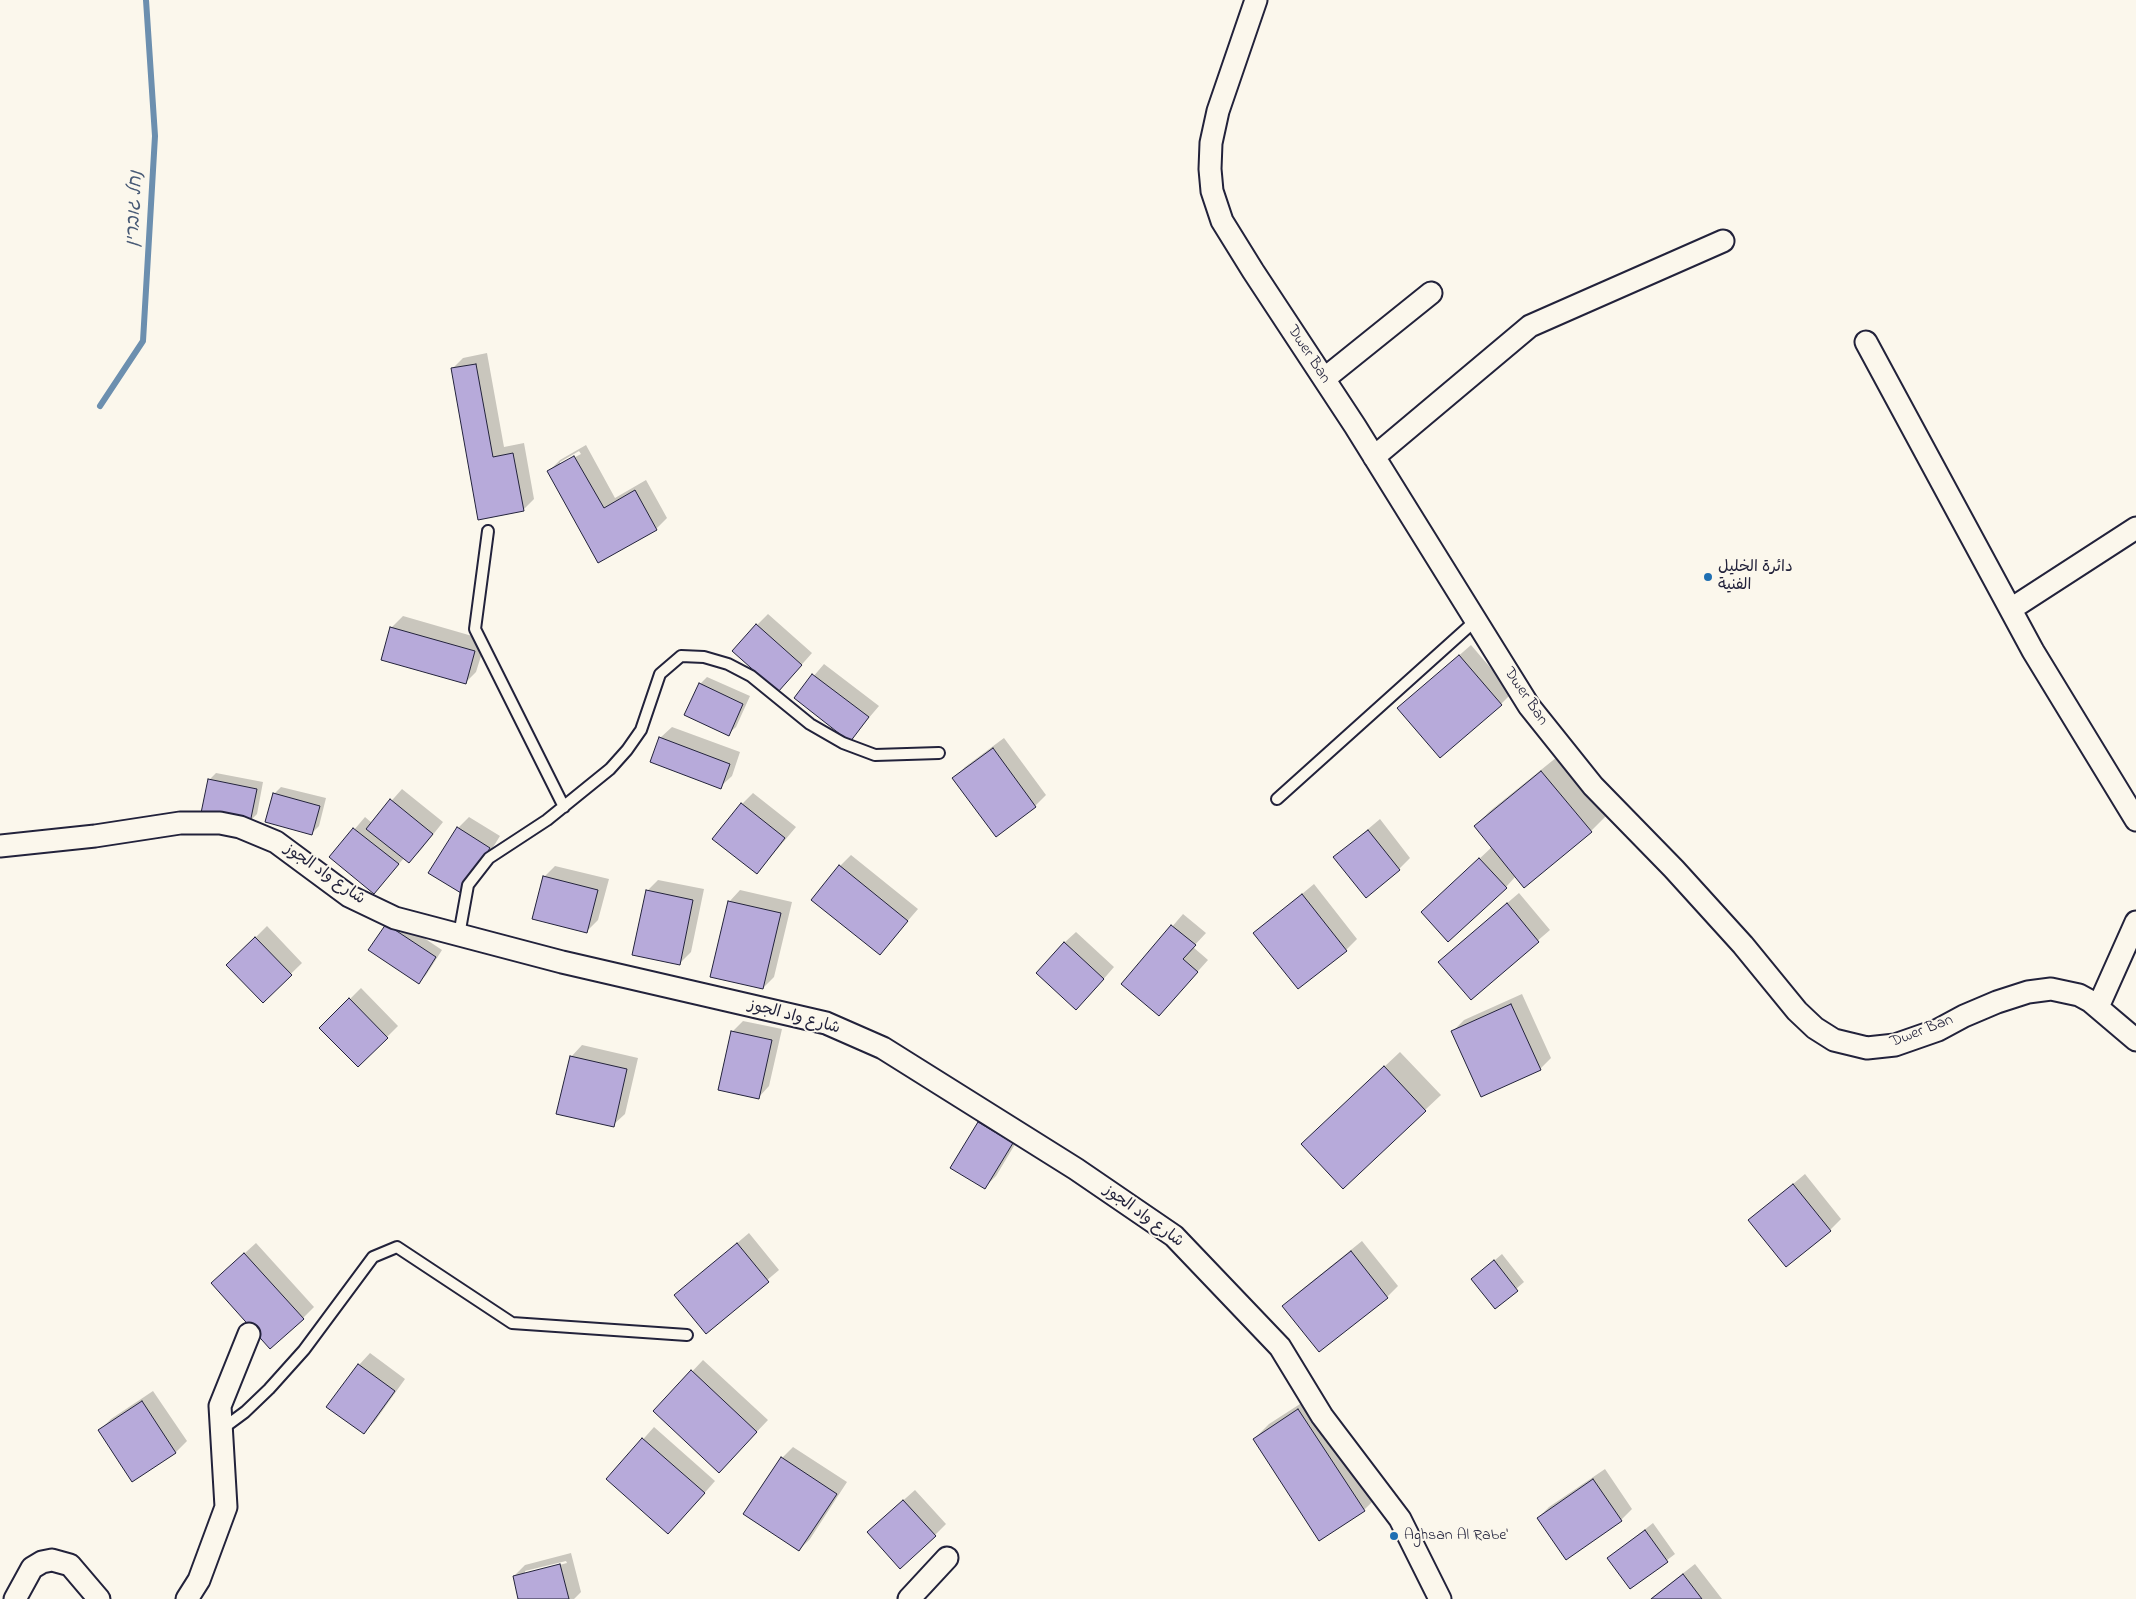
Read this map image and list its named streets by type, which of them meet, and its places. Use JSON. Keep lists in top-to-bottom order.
{
  "streets": {
    "street": ["Dwer Ban", "شارع واد الجوز"]
  },
  "water": ["נחל גוברין"],
  "places": ["دائرة الخليل الفنية", "Aghsan Al Rabe'"]
}
